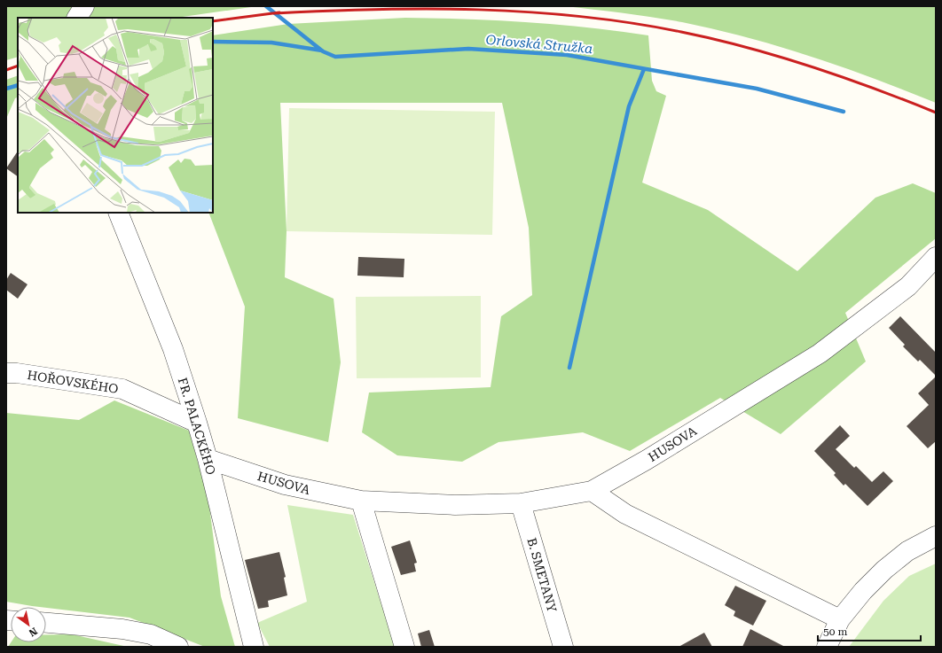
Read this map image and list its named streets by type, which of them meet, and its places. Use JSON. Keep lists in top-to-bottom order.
{
  "streets": {
    "street": [
      "HOŘOVSKÉHO",
      "FR. PALACKÉHO",
      "HUSOVA",
      "B. SMETANY"
    ]
  },
  "crossings": [
    ["HOŘOVSKÉHO", "FR. PALACKÉHO"],
    ["FR. PALACKÉHO", "HUSOVA"],
    ["HUSOVA", "B. SMETANY"]
  ],
  "water": ["Orlovská Stružka"],
  "scale_bar": "50 m",
  "north": "bottom right"
}
